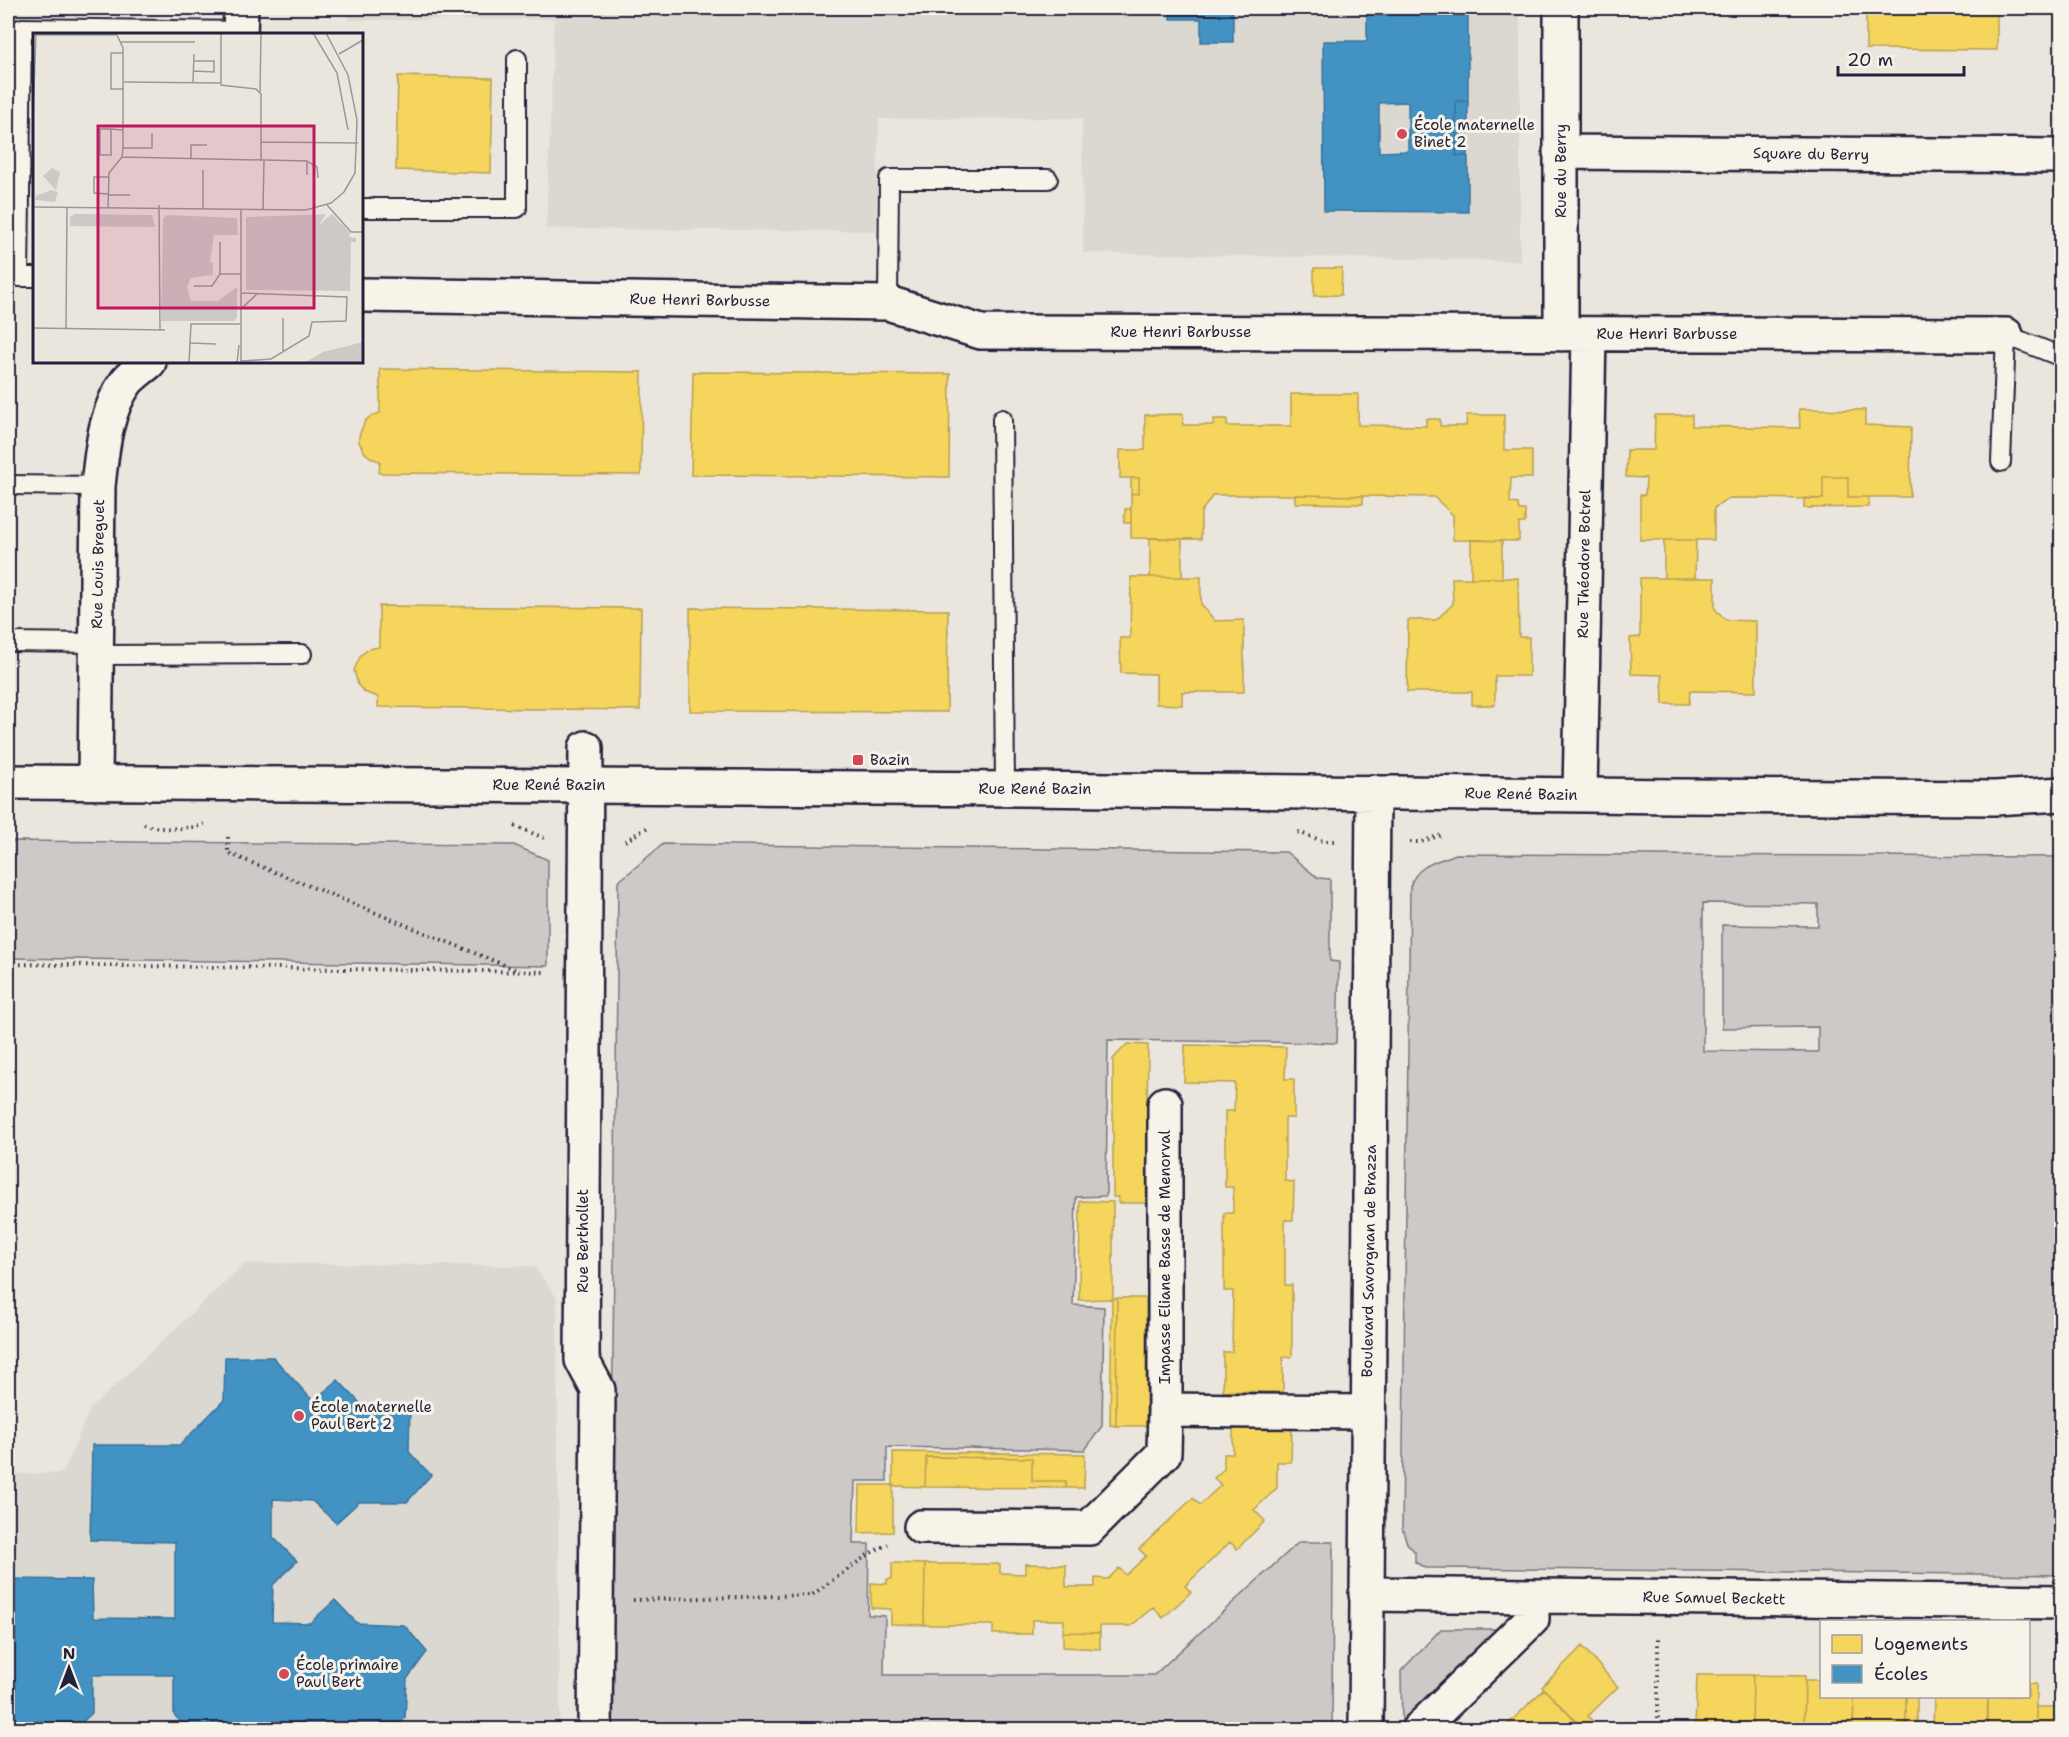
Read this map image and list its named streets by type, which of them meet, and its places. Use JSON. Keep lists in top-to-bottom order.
{
  "streets": {
    "street": [
      "Square du Berry",
      "Rue du Berry",
      "Rue Henri Barbusse",
      "Rue Louis Breguet",
      "Rue Théodore Botrel",
      "Rue René Bazin",
      "Rue Berthollet",
      "Impasse Eliane Basse de Menorval",
      "Boulevard Savorgnan de Brazza",
      "Rue Samuel Beckett"
    ]
  },
  "crossings": [
    ["Square du Berry", "Rue du Berry"],
    ["Rue du Berry", "Rue Henri Barbusse"],
    ["Rue du Berry", "Rue Théodore Botrel"],
    ["Rue Henri Barbusse", "Rue Théodore Botrel"],
    ["Rue Louis Breguet", "Rue René Bazin"],
    ["Rue Théodore Botrel", "Rue René Bazin"],
    ["Rue René Bazin", "Rue Berthollet"],
    ["Rue René Bazin", "Boulevard Savorgnan de Brazza"],
    ["Boulevard Savorgnan de Brazza", "Rue Samuel Beckett"]
  ],
  "places": {
    "other": ["École maternelle Binet 2", "École maternelle Paul Bert 2", "École primaire Paul Bert"],
    "transit": ["Bazin"]
  },
  "legend": ["Logements", "Écoles"],
  "scale_bar": "20 m",
  "north": "top"
}
